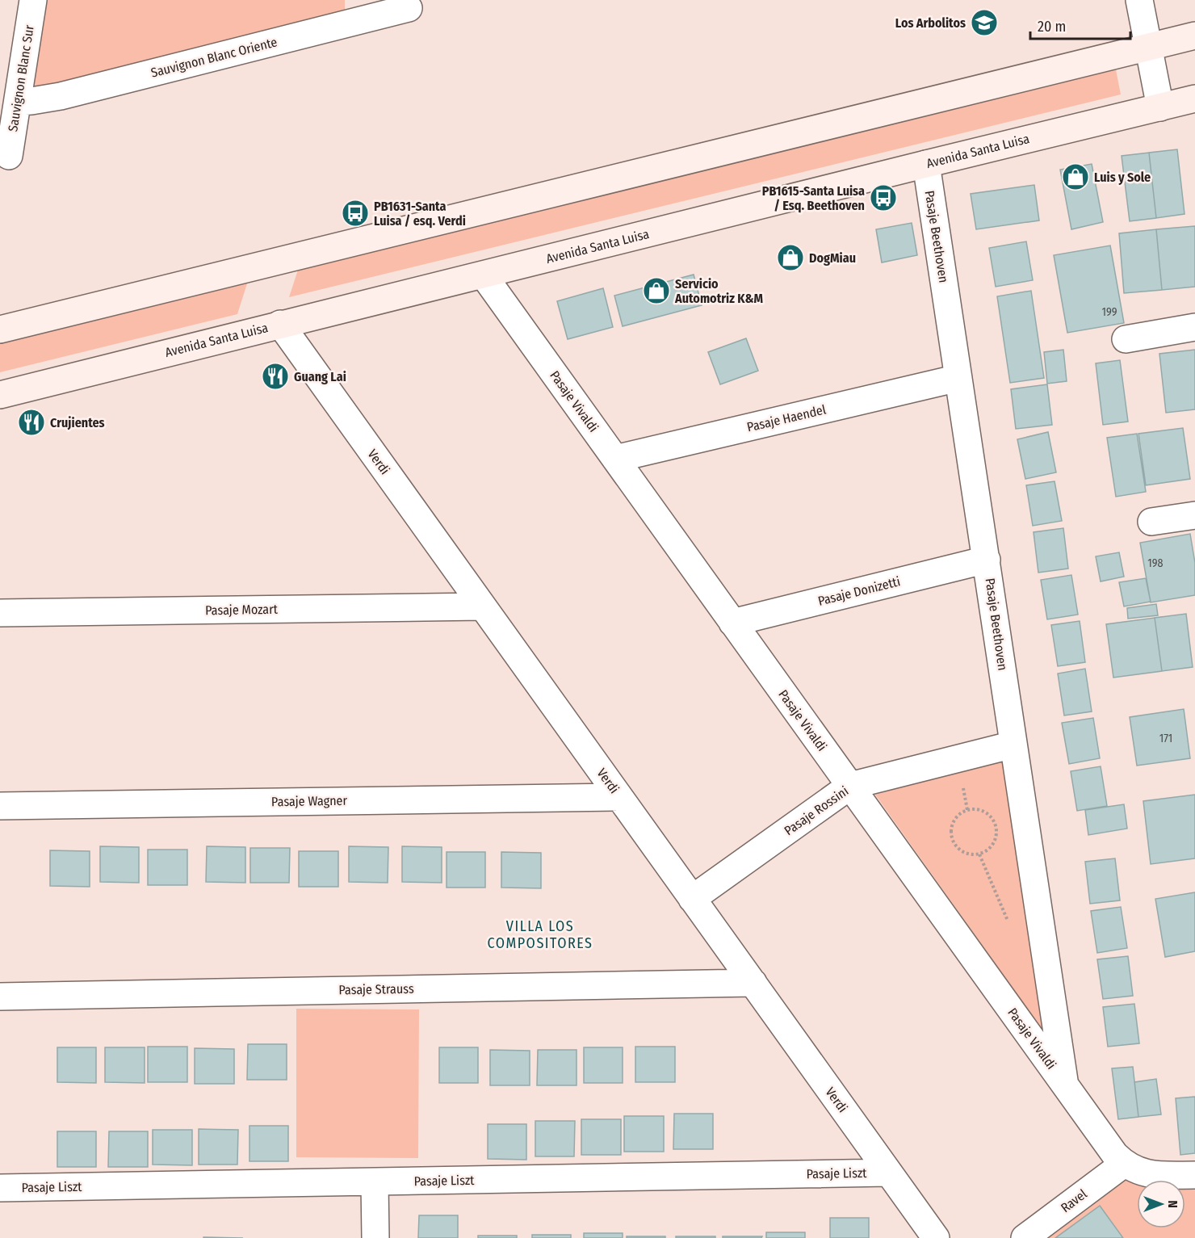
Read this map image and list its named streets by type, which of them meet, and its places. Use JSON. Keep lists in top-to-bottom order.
{
  "streets": {
    "main road": ["Avenida Santa Luisa"],
    "street": [
      "Sauvignon Blanc Oriente",
      "Sauvignon Blanc Sur",
      "Pasaje Beethoven",
      "Pasaje Vivaldi",
      "Pasaje Haendel",
      "Verdi",
      "Pasaje Donizetti",
      "Pasaje Mozart",
      "Pasaje Wagner",
      "Pasaje Rossini",
      "Pasaje Strauss",
      "Pasaje Liszt",
      "Ravel"
    ]
  },
  "crossings": [
    ["Sauvignon Blanc Oriente", "Sauvignon Blanc Sur"],
    ["Avenida Santa Luisa", "Pasaje Beethoven"],
    ["Avenida Santa Luisa", "Pasaje Vivaldi"],
    ["Avenida Santa Luisa", "Verdi"],
    ["Pasaje Beethoven", "Pasaje Vivaldi"],
    ["Pasaje Beethoven", "Pasaje Haendel"],
    ["Pasaje Beethoven", "Pasaje Donizetti"],
    ["Pasaje Beethoven", "Pasaje Rossini"],
    ["Pasaje Vivaldi", "Pasaje Haendel"],
    ["Pasaje Vivaldi", "Pasaje Donizetti"],
    ["Pasaje Vivaldi", "Pasaje Rossini"],
    ["Pasaje Vivaldi", "Ravel"],
    ["Verdi", "Pasaje Mozart"],
    ["Verdi", "Pasaje Wagner"],
    ["Verdi", "Pasaje Rossini"],
    ["Verdi", "Pasaje Strauss"],
    ["Verdi", "Pasaje Liszt"]
  ],
  "districts": ["VILLA LOS COMPOSITORES"],
  "places": {
    "school or university": ["Los Arbolitos"],
    "shop": ["Luis y Sole", "DogMiau", "Servicio Automotriz K&M"],
    "bus stop": ["PB1615-Santa Luisa / Esq. Beethoven", "PB1631-Santa Luisa / esq. Verdi"],
    "restaurant": ["Guang Lai", "Crujientes"]
  },
  "house_numbers": ["199", "198", "171"],
  "scale_bar": "20 m",
  "north": "right"
}
